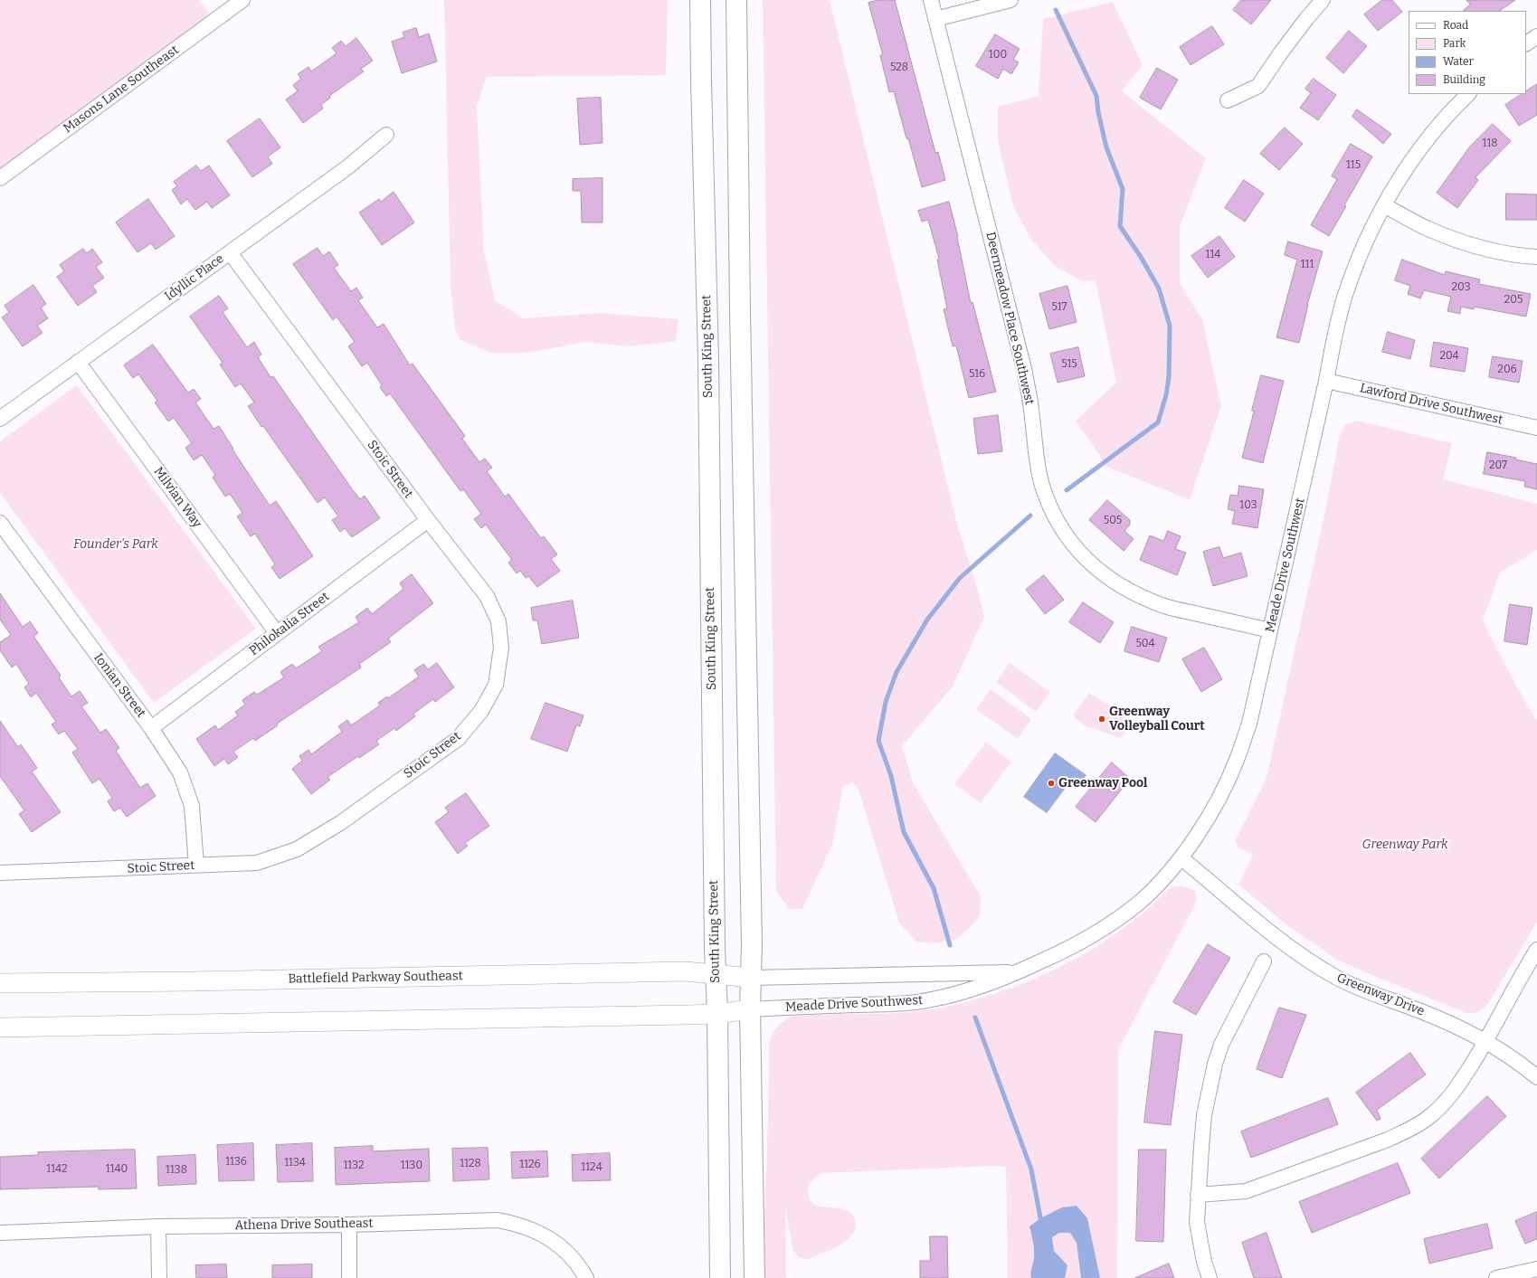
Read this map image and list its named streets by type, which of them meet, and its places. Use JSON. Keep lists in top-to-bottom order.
{
  "streets": {
    "highway": ["South King Street"],
    "main road": ["Battlefield Parkway Southeast"],
    "street": [
      "Masons Lane Southeast",
      "Idyllic Place",
      "Deermeadow Place Southwest",
      "Lawford Drive Southwest",
      "Stoic Street",
      "Milvian Way",
      "Meade Drive Southwest",
      "Philokalia Street",
      "Ionian Street",
      "Greenway Drive",
      "Athena Drive Southeast"
    ]
  },
  "crossings": [
    ["Idyllic Place", "Stoic Street"],
    ["Idyllic Place", "Milvian Way"],
    ["Deermeadow Place Southwest", "Meade Drive Southwest"],
    ["South King Street", "Battlefield Parkway Southeast"],
    ["Lawford Drive Southwest", "Meade Drive Southwest"],
    ["Stoic Street", "Philokalia Street"],
    ["Stoic Street", "Ionian Street"],
    ["Milvian Way", "Philokalia Street"],
    ["Meade Drive Southwest", "Battlefield Parkway Southeast"],
    ["Meade Drive Southwest", "Greenway Drive"],
    ["Philokalia Street", "Ionian Street"]
  ],
  "parks": ["Founder's Park", "Greenway Park"],
  "places": ["Greenway Volleyball Court", "Greenway Pool"],
  "house_numbers": [
    "100",
    "528",
    "118",
    "115",
    "114",
    "111",
    "203",
    "205",
    "517",
    "204",
    "515",
    "206",
    "516",
    "207",
    "103",
    "505",
    "504",
    "1136",
    "1134",
    "1128",
    "1126",
    "1132",
    "1130",
    "1124",
    "1142",
    "1140",
    "1138"
  ],
  "legend": [
    "Road",
    "Park",
    "Water",
    "Building"
  ]
}
